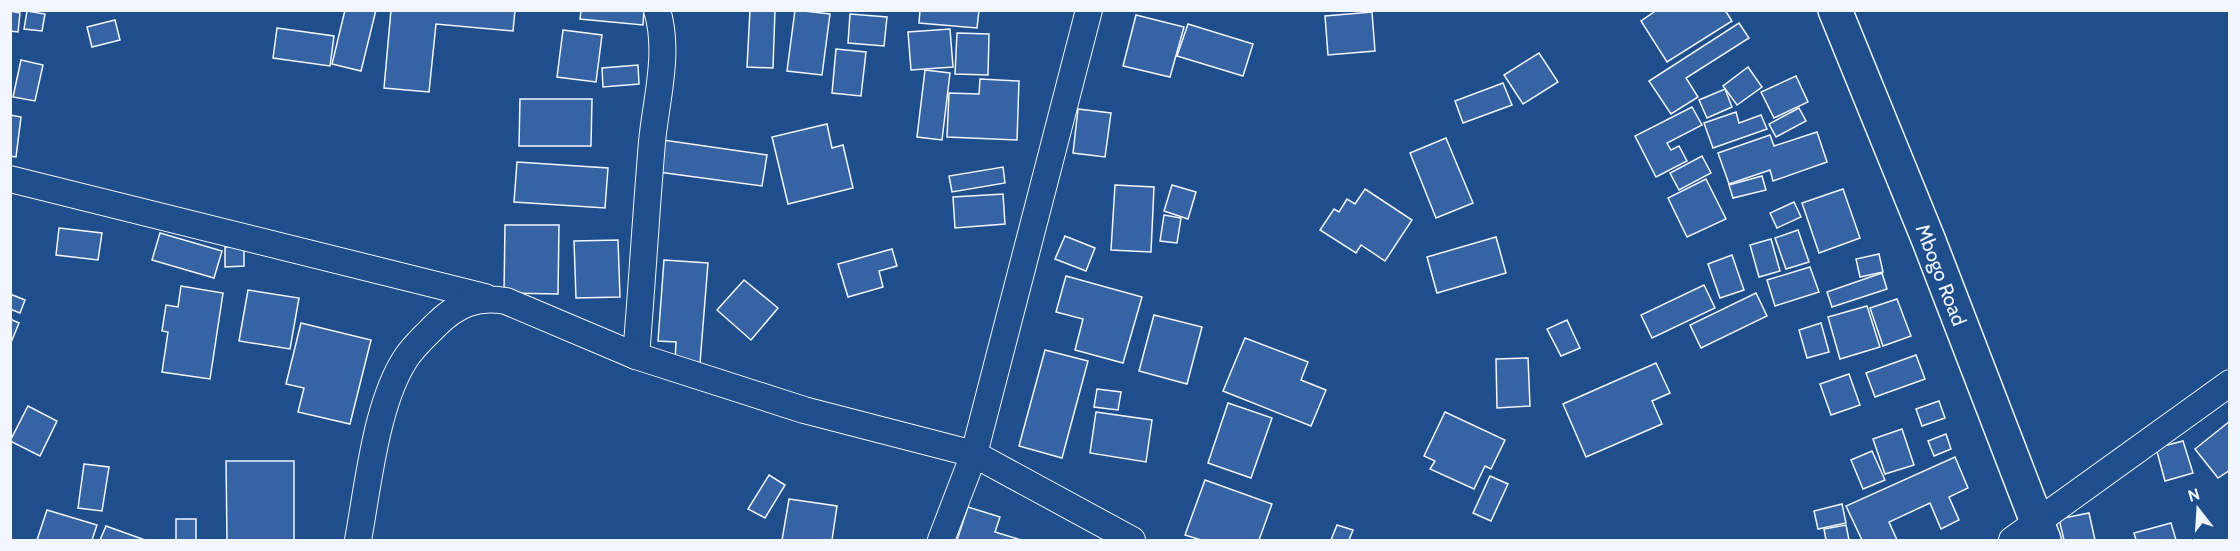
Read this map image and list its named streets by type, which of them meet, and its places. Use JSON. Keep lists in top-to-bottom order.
{
  "streets": {
    "main road": ["Mbogo Road"]
  },
  "north": "top"
}
